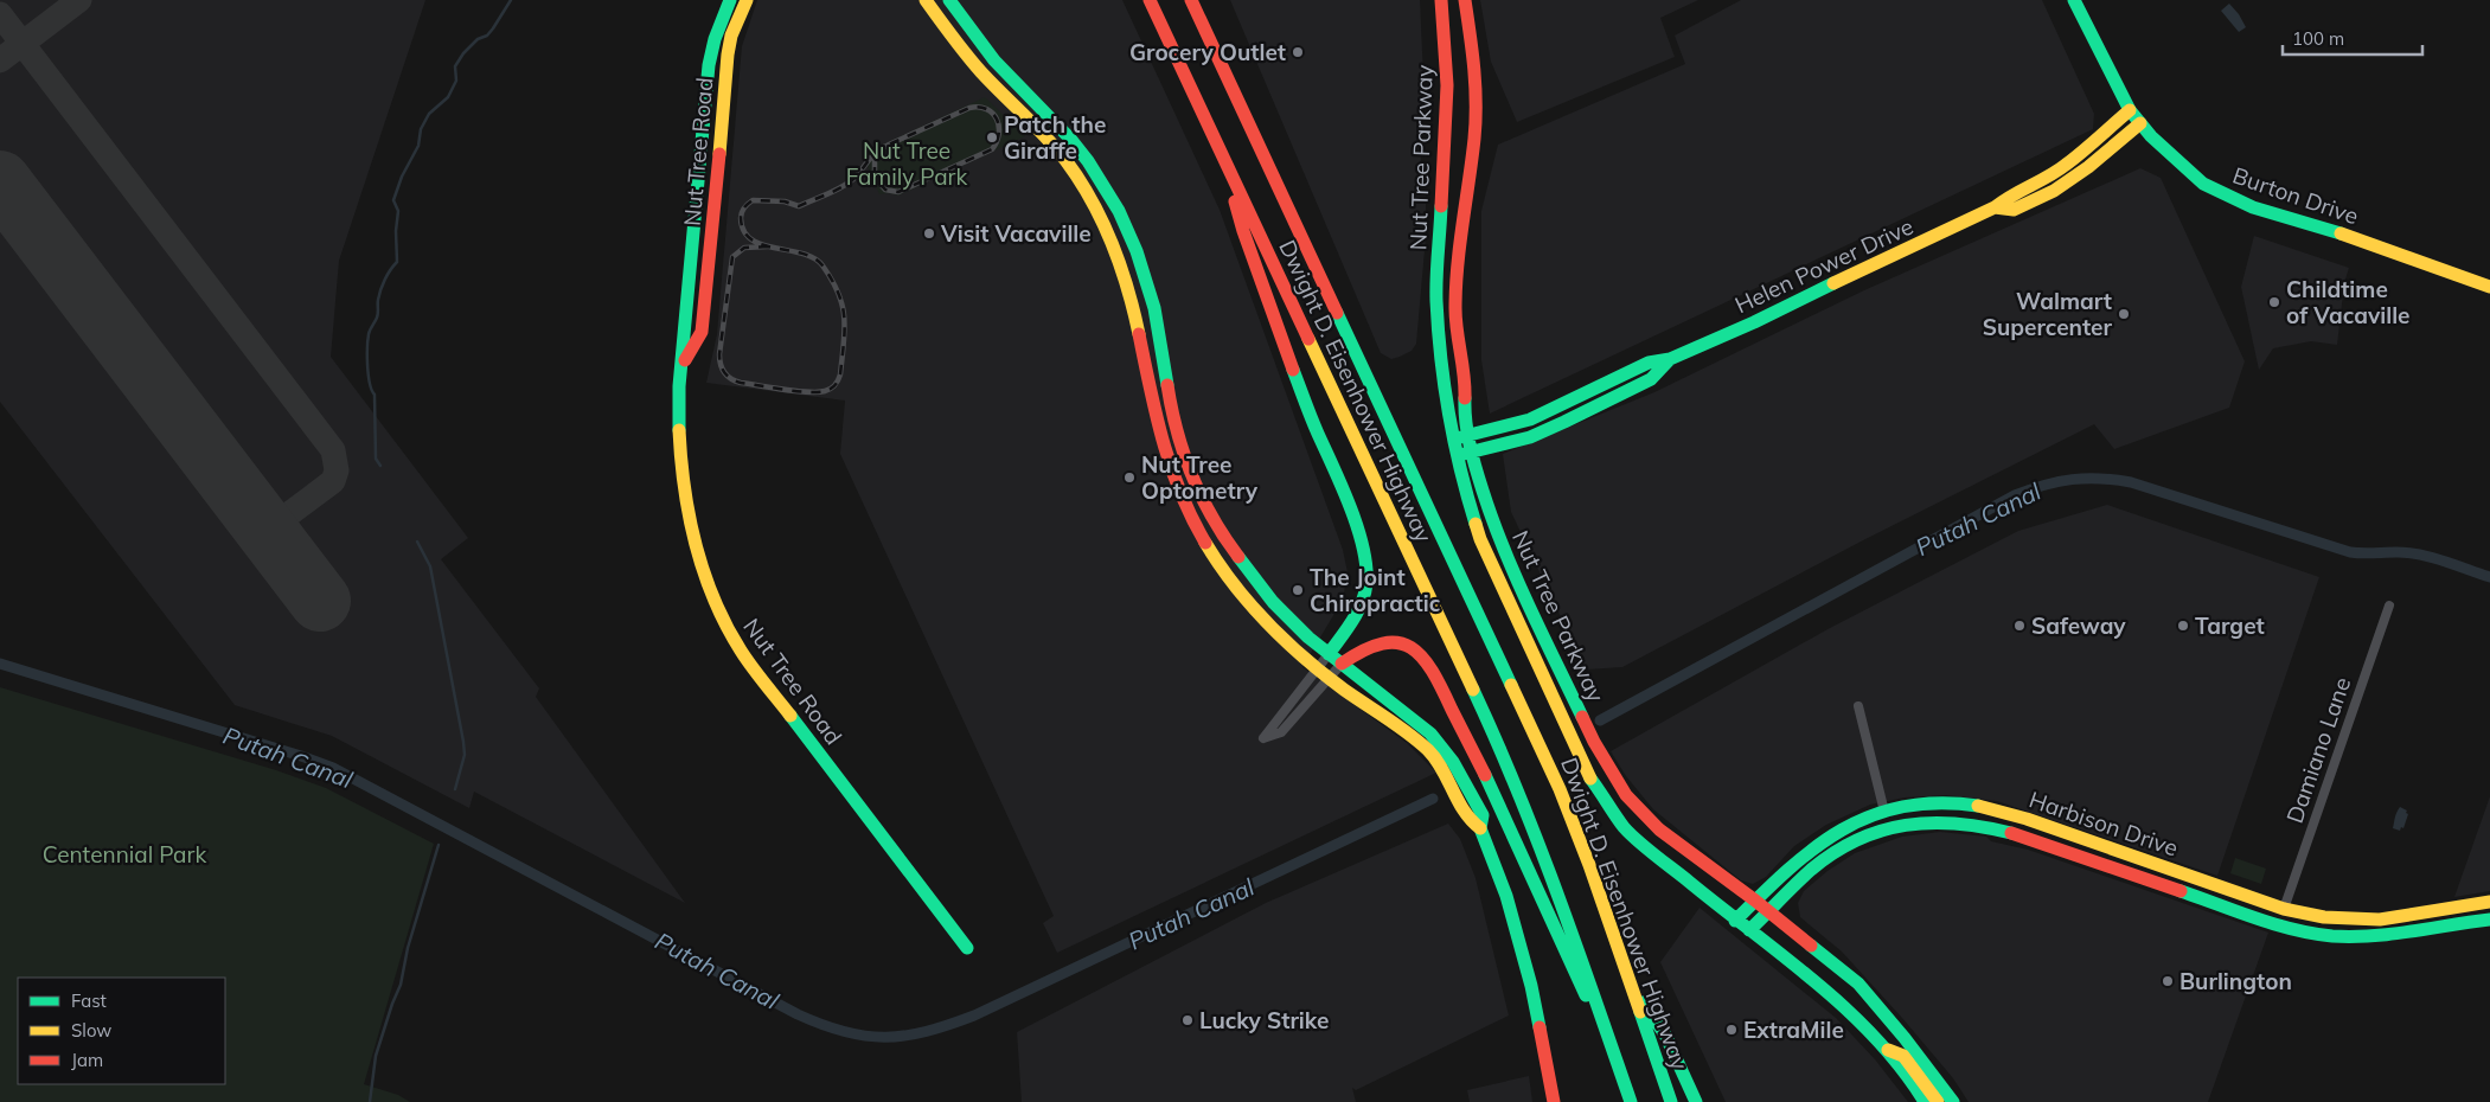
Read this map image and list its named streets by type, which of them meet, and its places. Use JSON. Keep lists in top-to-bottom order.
{
  "streets": {
    "main road": [
      "Nut Tree Road",
      "Nut Tree Parkway",
      "Burton Drive",
      "Helen Power Drive",
      "Dwight D. Eisenhower Highway",
      "Harbison Drive"
    ],
    "street": ["Damiano Lane"]
  },
  "crossings": [
    ["Nut Tree Parkway", "Helen Power Drive"],
    ["Nut Tree Parkway", "Harbison Drive"],
    ["Burton Drive", "Helen Power Drive"],
    ["Damiano Lane", "Harbison Drive"]
  ],
  "water": ["Putah Canal"],
  "parks": ["Nut Tree Family Park", "Centennial Park"],
  "places": [
    "Grocery Outlet",
    "Patch the Giraffe",
    "Visit Vacaville",
    "Childtime of Vacaville",
    "Walmart Supercenter",
    "Nut Tree Optometry",
    "The Joint Chiropractic",
    "Safeway",
    "Target",
    "Burlington",
    "Lucky Strike",
    "ExtraMile"
  ],
  "legend": ["Fast", "Slow", "Jam"],
  "scale_bar": "100 m"
}
